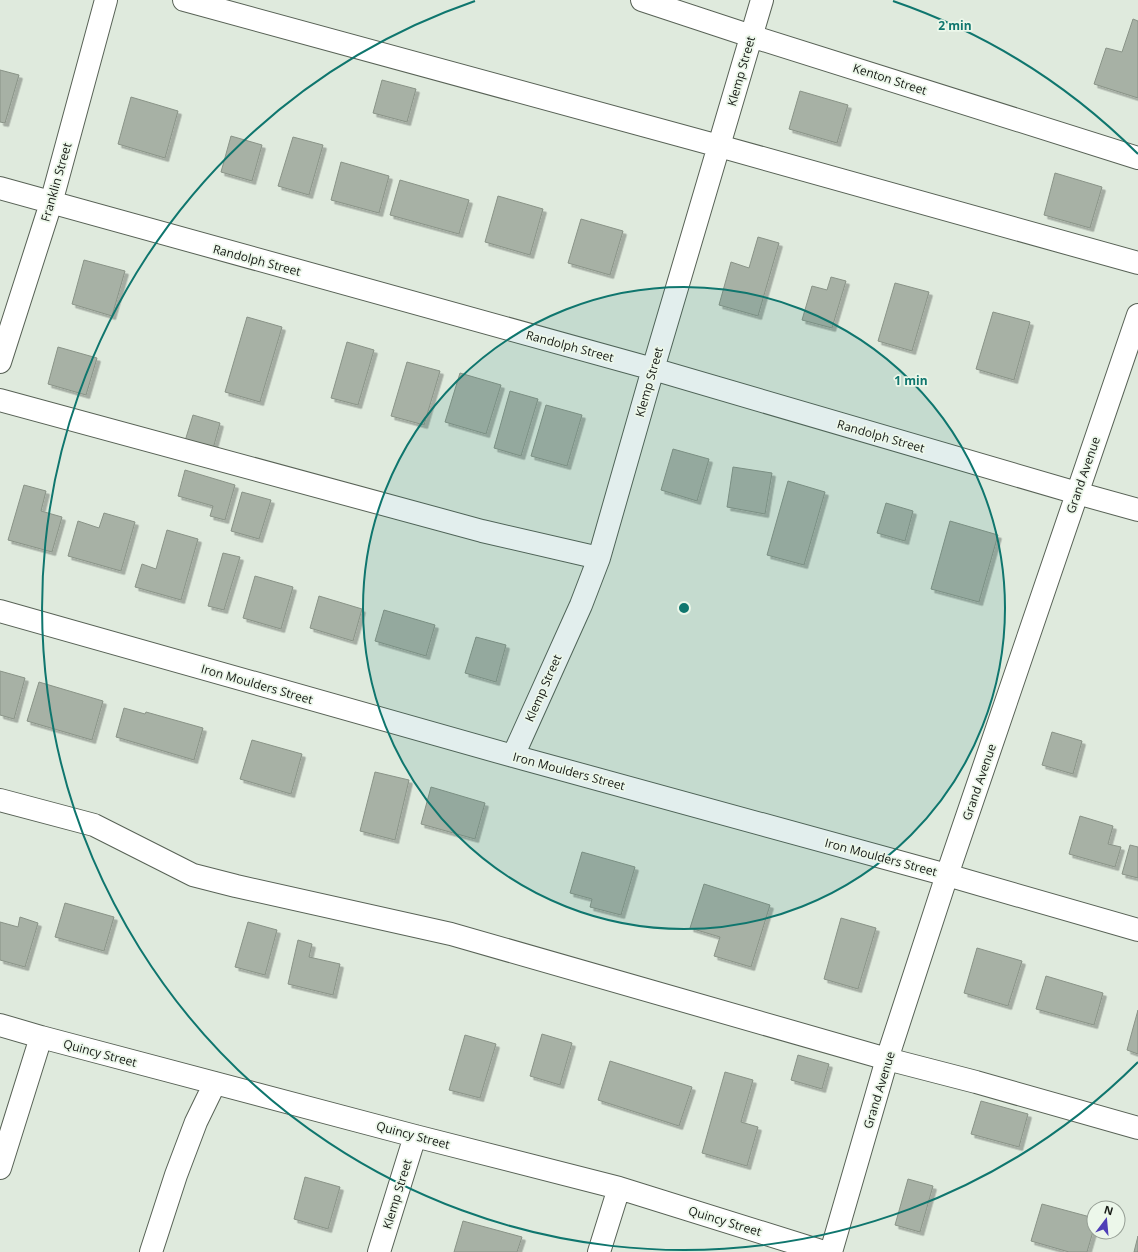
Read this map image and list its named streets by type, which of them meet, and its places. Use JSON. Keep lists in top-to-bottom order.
{
  "streets": {
    "street": [
      "Klemp Street",
      "Kenton Street",
      "Franklin Street",
      "Randolph Street",
      "Grand Avenue",
      "Iron Moulders Street",
      "Quincy Street"
    ]
  },
  "crossings": [
    ["Klemp Street", "Kenton Street"],
    ["Klemp Street", "Randolph Street"],
    ["Klemp Street", "Iron Moulders Street"],
    ["Klemp Street", "Quincy Street"],
    ["Franklin Street", "Randolph Street"],
    ["Randolph Street", "Grand Avenue"],
    ["Grand Avenue", "Iron Moulders Street"]
  ],
  "north": "top",
  "rings": ["2 min", "1 min"]
}
